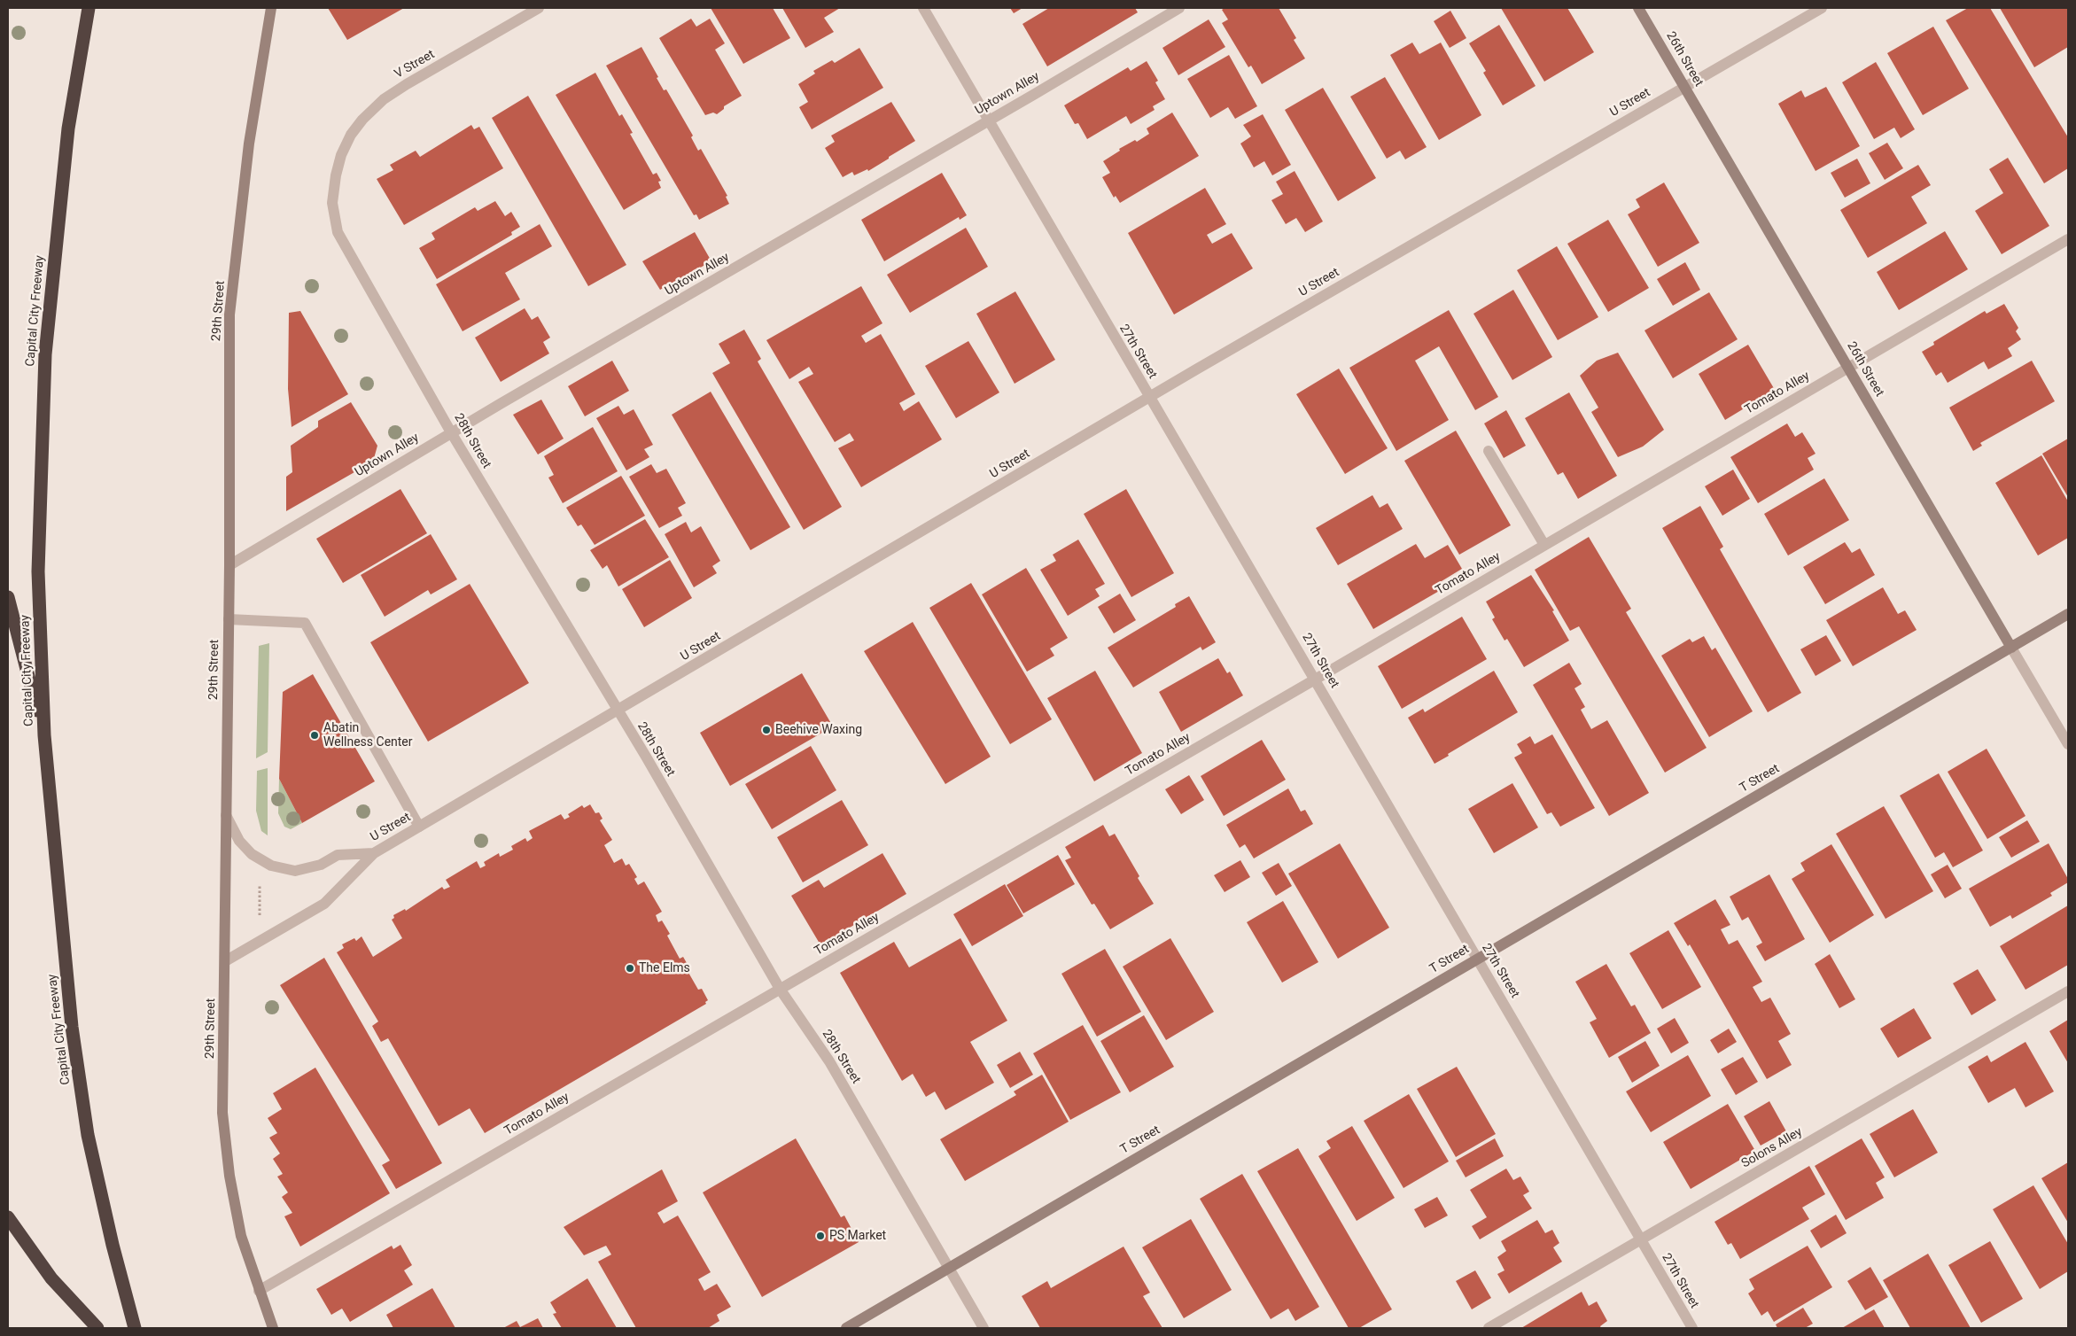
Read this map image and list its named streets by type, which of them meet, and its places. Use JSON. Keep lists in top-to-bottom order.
{
  "streets": {
    "highway": ["Capital City Freeway"],
    "street": [
      "26th Street",
      "V Street",
      "Uptown Alley",
      "U Street",
      "29th Street",
      "27th Street",
      "Tomato Alley",
      "28th Street",
      "T Street",
      "Solons Alley"
    ]
  },
  "crossings": [
    ["26th Street", "U Street"],
    ["26th Street", "Tomato Alley"],
    ["26th Street", "T Street"],
    ["V Street", "28th Street"],
    ["Uptown Alley", "29th Street"],
    ["Uptown Alley", "27th Street"],
    ["Uptown Alley", "28th Street"],
    ["U Street", "29th Street"],
    ["U Street", "27th Street"],
    ["U Street", "28th Street"],
    ["29th Street", "Tomato Alley"],
    ["27th Street", "Tomato Alley"],
    ["27th Street", "T Street"],
    ["27th Street", "Solons Alley"],
    ["Tomato Alley", "28th Street"],
    ["28th Street", "T Street"]
  ],
  "places": [
    "Beehive Waxing",
    "Abatin Wellness Center",
    "The Elms",
    "PS Market"
  ]
}
